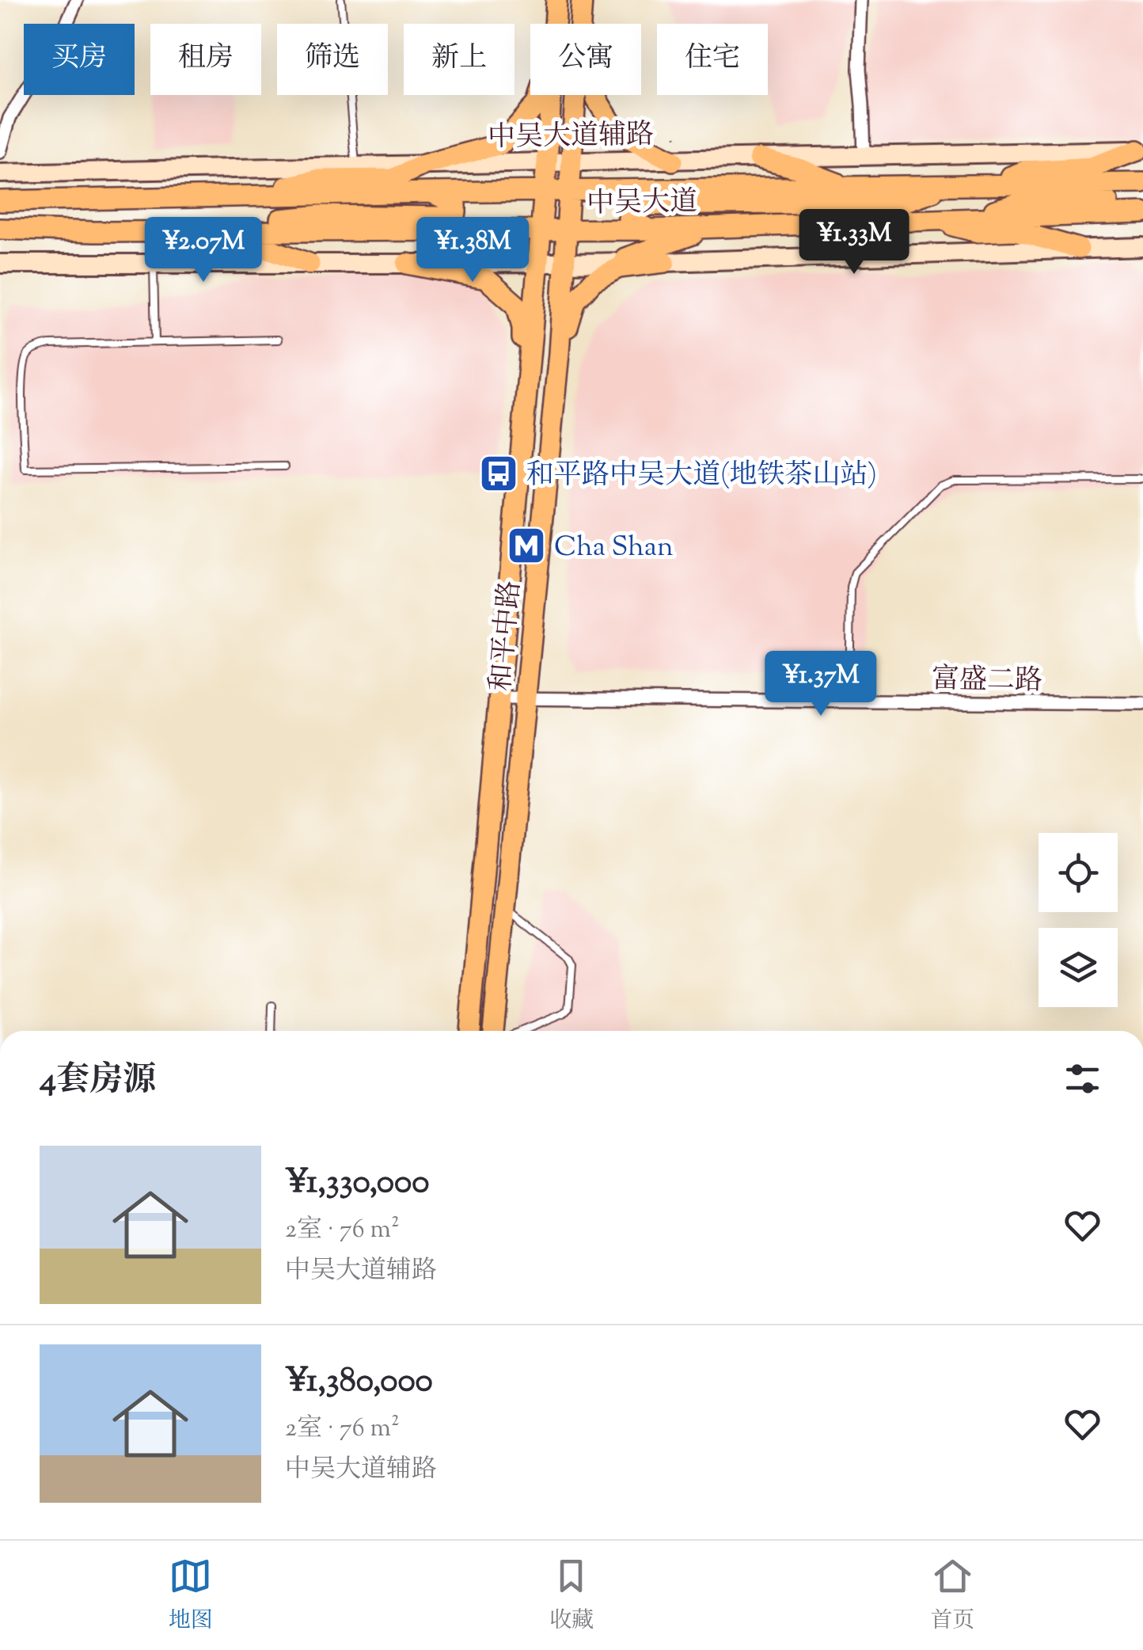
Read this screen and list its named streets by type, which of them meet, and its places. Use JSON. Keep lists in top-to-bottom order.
{
  "streets": {
    "main road": ["中吴大道辅路", "中吴大道", "和平中路"],
    "street": ["富盛二路"]
  },
  "crossings": [
    ["中吴大道辅路", "和平中路"],
    ["中吴大道", "和平中路"],
    ["和平中路", "富盛二路"]
  ],
  "places": {
    "bus stop": ["和平路中吴大道(地铁茶山站)"],
    "metro station": ["Cha Shan"]
  },
  "page": {
    "chip": [
      "买房",
      "租房",
      "筛选",
      "新上",
      "公寓",
      "住宅"
    ],
    "price": [
      "¥1.33M",
      "¥2.07M",
      "¥1.38M",
      "¥1.37M"
    ],
    "heading": "4套房源",
    "list": [
      {
        "name": "¥1,330,000",
        "note": "2室 · 76 m² · 中吴大道辅路"
      },
      {
        "name": "¥1,380,000",
        "note": "2室 · 76 m² · 中吴大道辅路"
      }
    ],
    "tabs": ["地图", "收藏", "首页"]
  }
}
